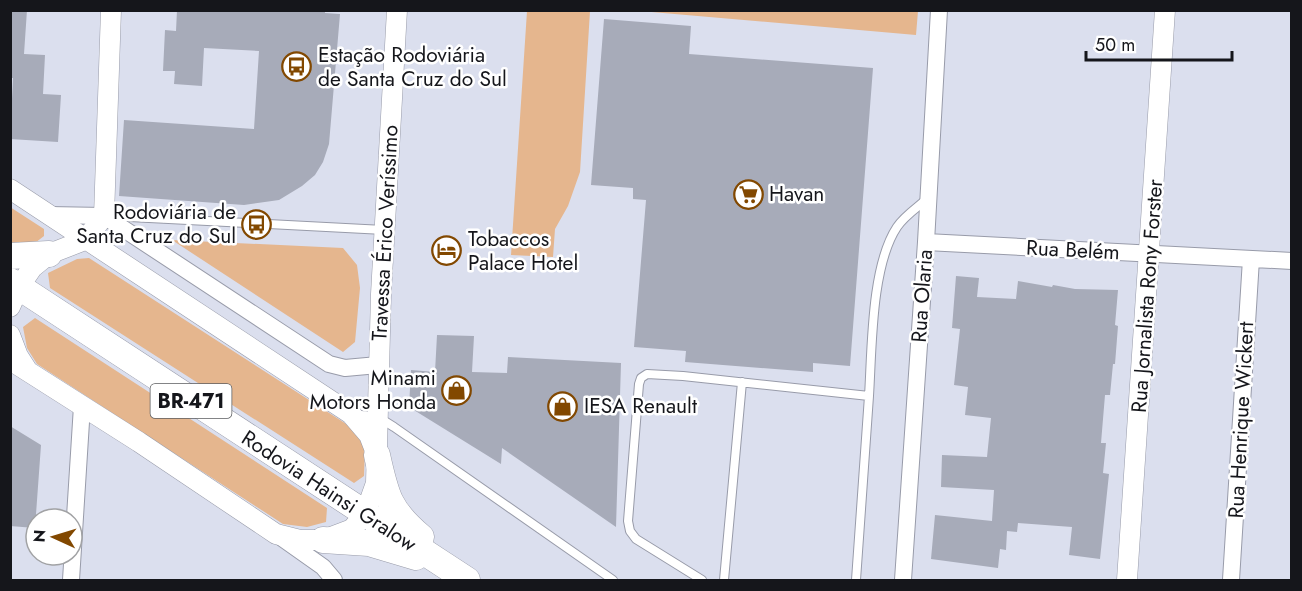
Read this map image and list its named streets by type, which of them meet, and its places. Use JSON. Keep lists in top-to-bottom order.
{
  "streets": {
    "main road": ["BR-471", "Rodovia Hainsi Gralow"],
    "street": [
      "Travessa Érico Veríssimo",
      "Rua Belém",
      "Rua Olaria",
      "Rua Jornalista Rony Forster",
      "Rua Henrique Wickert"
    ]
  },
  "crossings": [
    ["Travessa Érico Veríssimo", "Rodovia Hainsi Gralow"],
    ["Rua Belém", "Rua Olaria"],
    ["Rua Belém", "Rua Jornalista Rony Forster"],
    ["Rua Belém", "Rua Henrique Wickert"]
  ],
  "places": {
    "bus stop": ["Estação Rodoviária de Santa Cruz do Sul", "Rodoviária de Santa Cruz do Sul"],
    "supermarket": ["Havan"],
    "hotel": ["Tobaccos Palace Hotel"],
    "shop": ["Minami Motors Honda", "IESA Renault"]
  },
  "scale_bar": "50 m",
  "north": "left"
}
